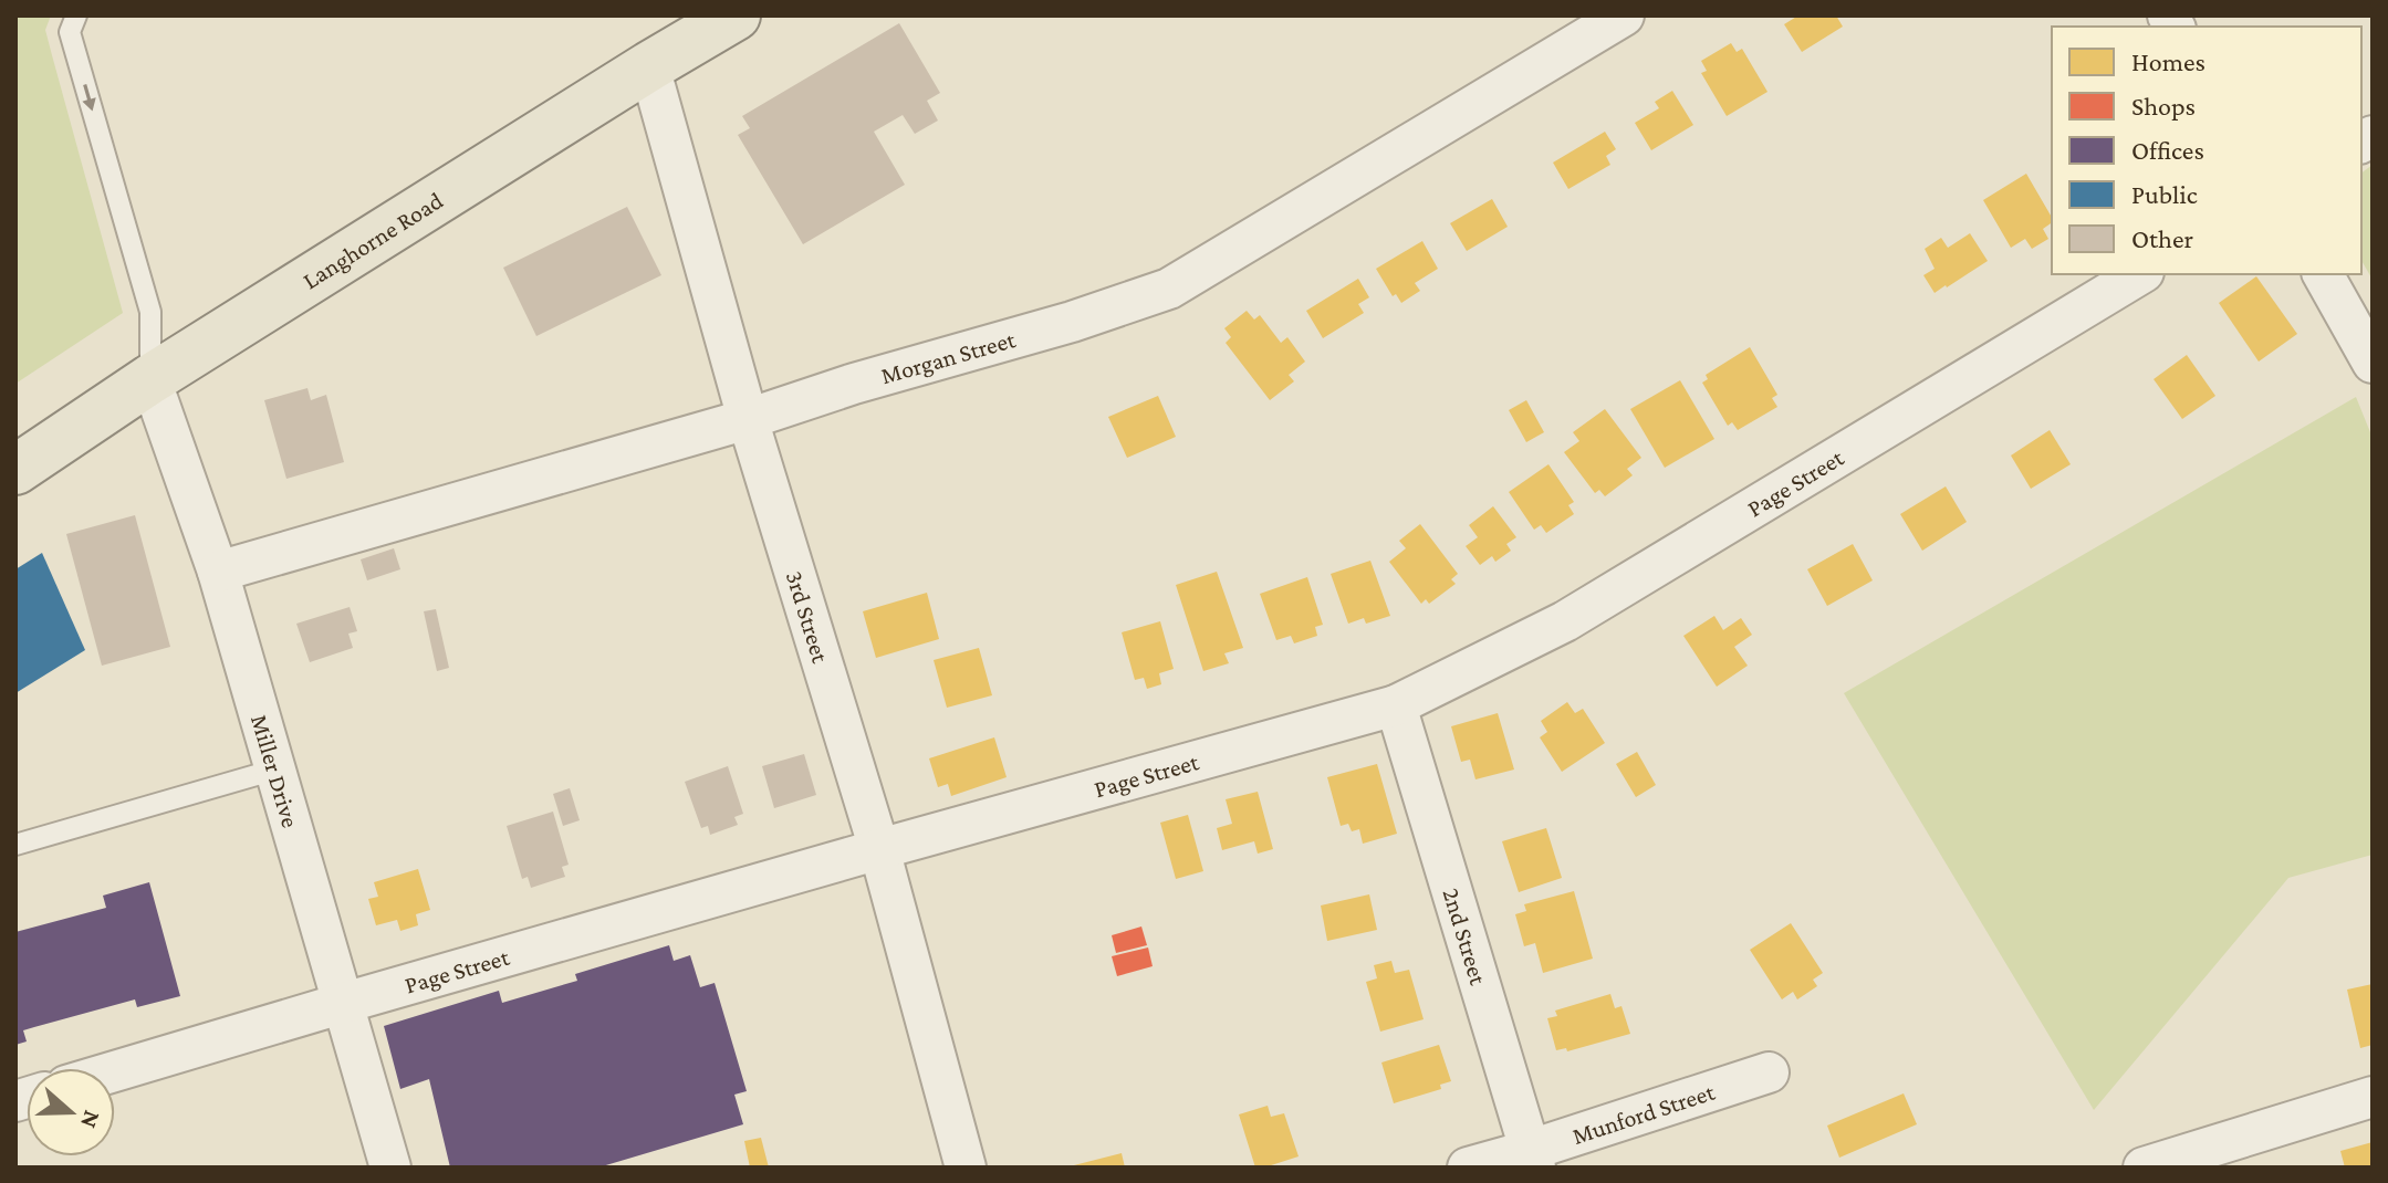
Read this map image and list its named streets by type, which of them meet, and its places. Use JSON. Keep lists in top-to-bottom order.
{
  "streets": {
    "main road": ["Langhorne Road"],
    "street": [
      "Morgan Street",
      "Page Street",
      "3rd Street",
      "Miller Drive",
      "2nd Street",
      "Munford Street"
    ]
  },
  "crossings": [
    ["Langhorne Road", "3rd Street"],
    ["Langhorne Road", "Miller Drive"],
    ["Morgan Street", "3rd Street"],
    ["Morgan Street", "Miller Drive"],
    ["Page Street", "3rd Street"],
    ["Page Street", "Miller Drive"],
    ["Page Street", "2nd Street"],
    ["2nd Street", "Munford Street"]
  ],
  "legend": [
    "Homes",
    "Shops",
    "Offices",
    "Public",
    "Other"
  ],
  "north": "right"
}
